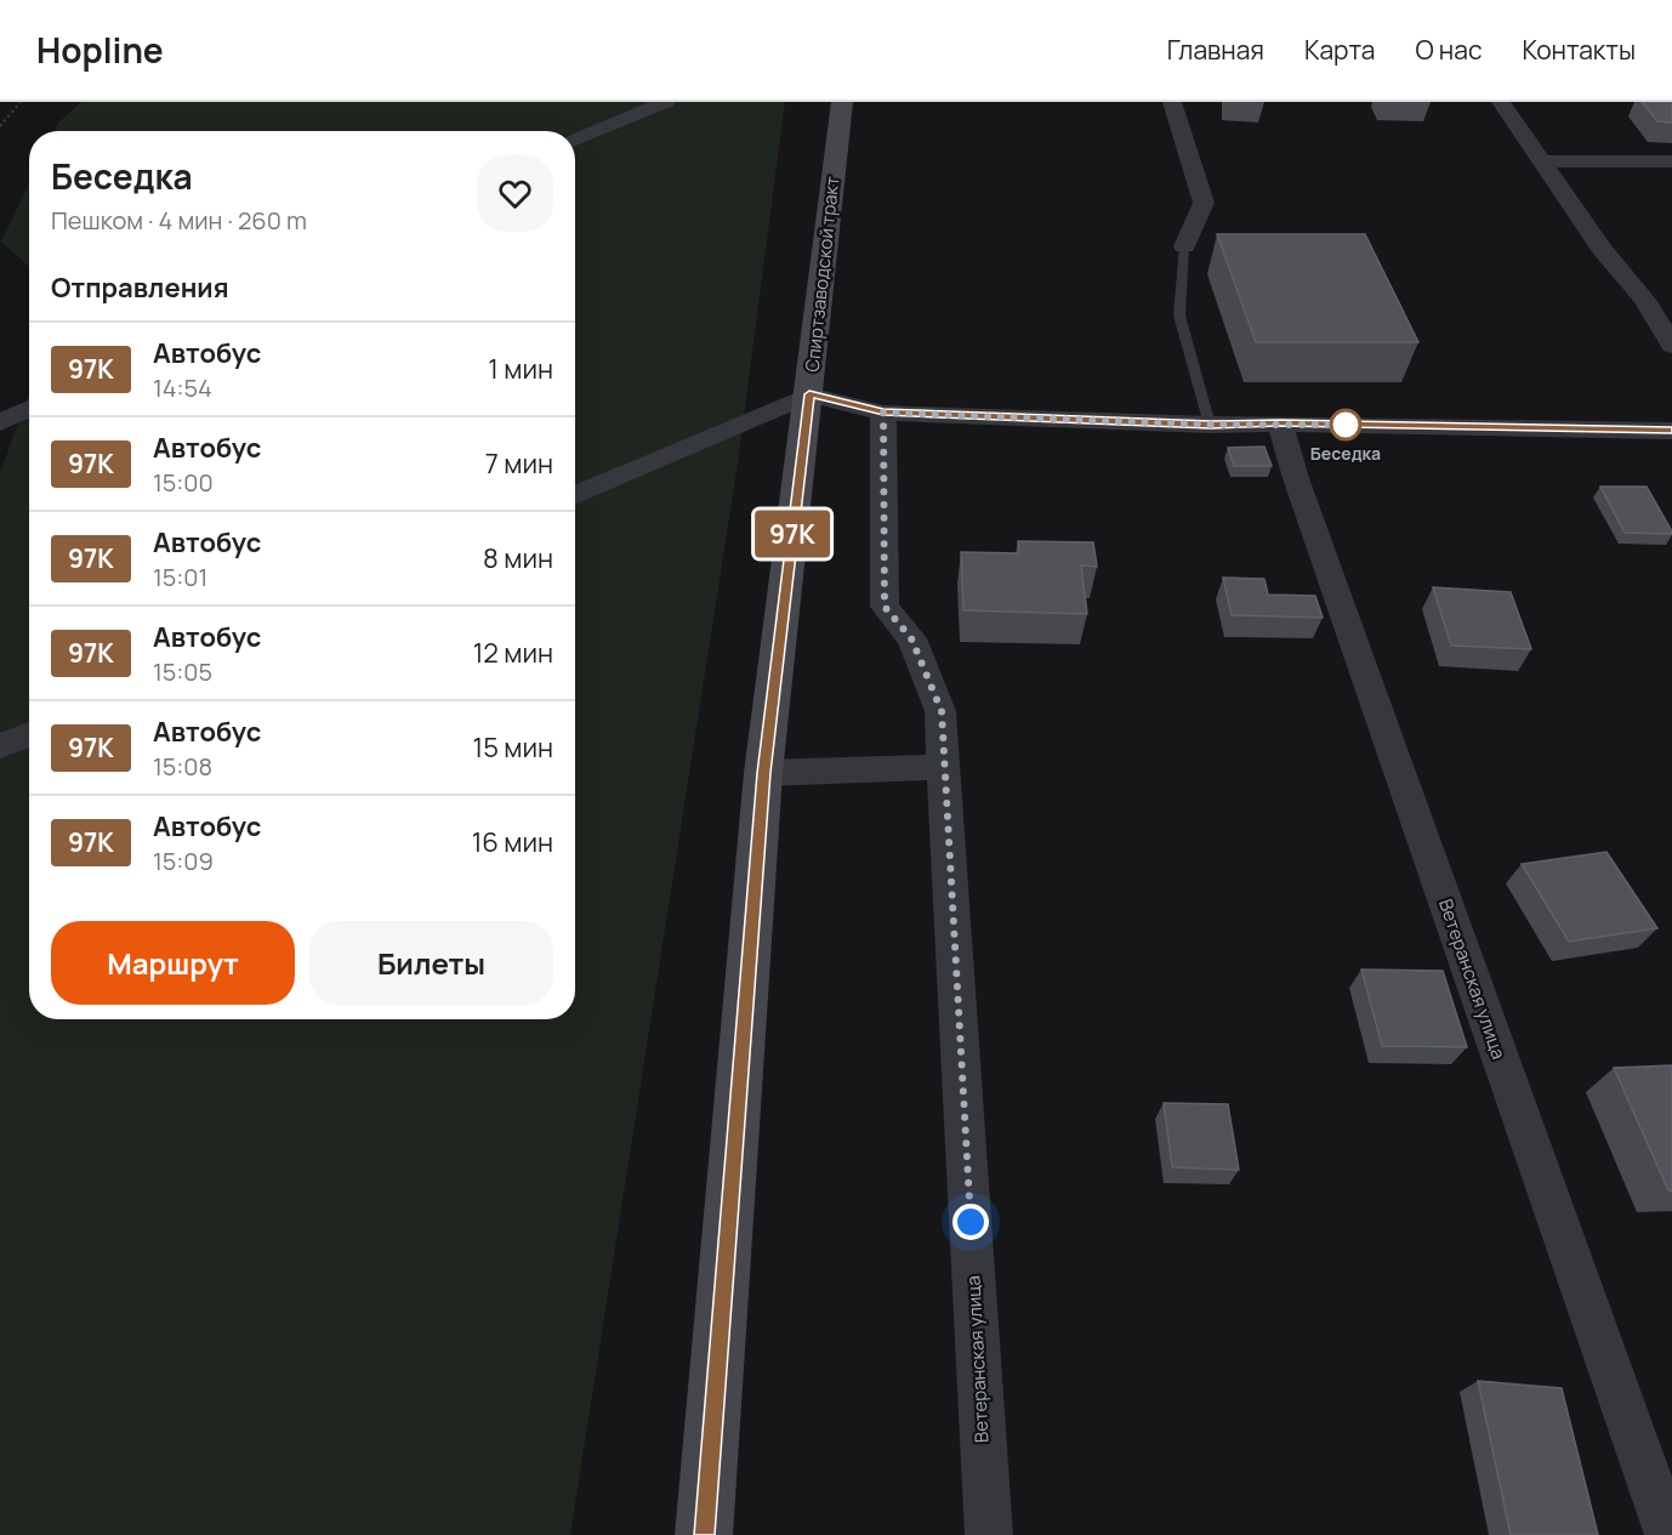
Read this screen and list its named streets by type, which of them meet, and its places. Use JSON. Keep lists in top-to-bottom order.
{
  "streets": {
    "main road": ["Спиртзаводской тракт"],
    "street": ["Ветеранская улица"]
  },
  "places": ["Беседка"],
  "lines": ["bus line 97К"],
  "page": {
    "header": "Hopline",
    "nav": [
      "Главная",
      "Карта",
      "О нас",
      "Контакты"
    ],
    "on_map": "97К",
    "heading": [
      ["Беседка", "Пешком · 4 мин · 260 m"],
      "Отправления"
    ],
    "list": [
      {
        "mark": "97К",
        "name": "Автобус",
        "note": "14:54",
        "value": "1 мин"
      },
      {
        "mark": "97К",
        "name": "Автобус",
        "note": "15:00",
        "value": "7 мин"
      },
      {
        "mark": "97К",
        "name": "Автобус",
        "note": "15:01",
        "value": "8 мин"
      },
      {
        "mark": "97К",
        "name": "Автобус",
        "note": "15:05",
        "value": "12 мин"
      },
      {
        "mark": "97К",
        "name": "Автобус",
        "note": "15:08",
        "value": "15 мин"
      },
      {
        "mark": "97К",
        "name": "Автобус",
        "note": "15:09",
        "value": "16 мин"
      }
    ],
    "buttons": ["Маршрут", "Билеты"]
  }
}
